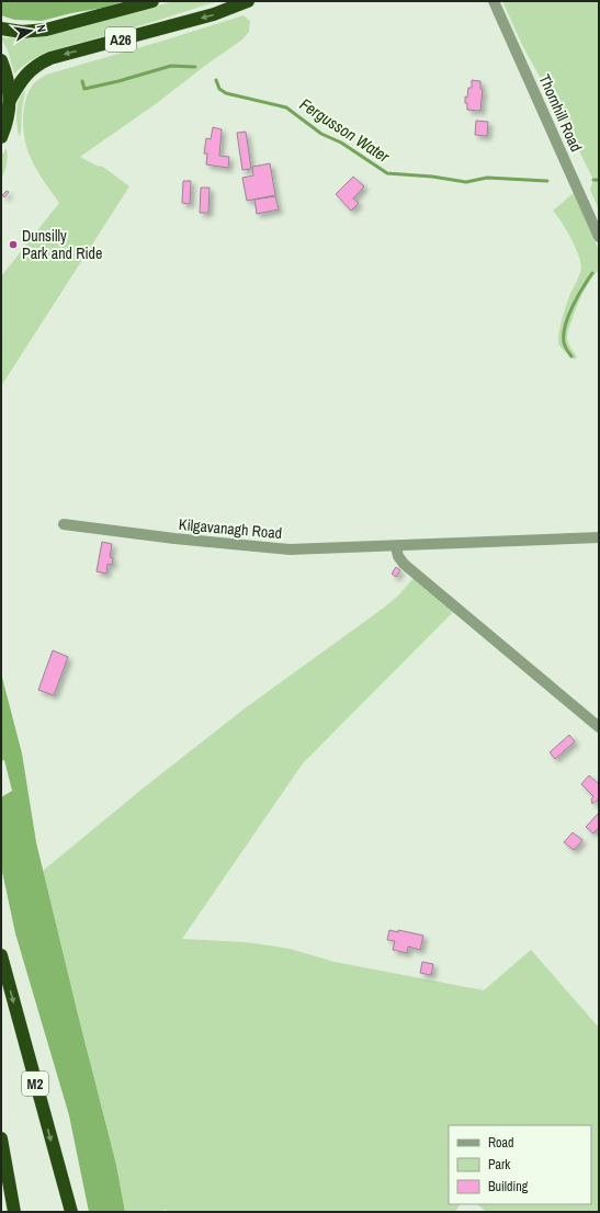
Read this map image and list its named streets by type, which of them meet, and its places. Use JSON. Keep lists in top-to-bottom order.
{
  "streets": {
    "highway": ["A26", "M2"],
    "street": ["Thornhill Road", "Kilgavanagh Road"]
  },
  "water": ["Fergusson Water"],
  "places": ["Dunsilly Park and Ride"],
  "legend": ["Road", "Park", "Building"],
  "north": "right"
}
